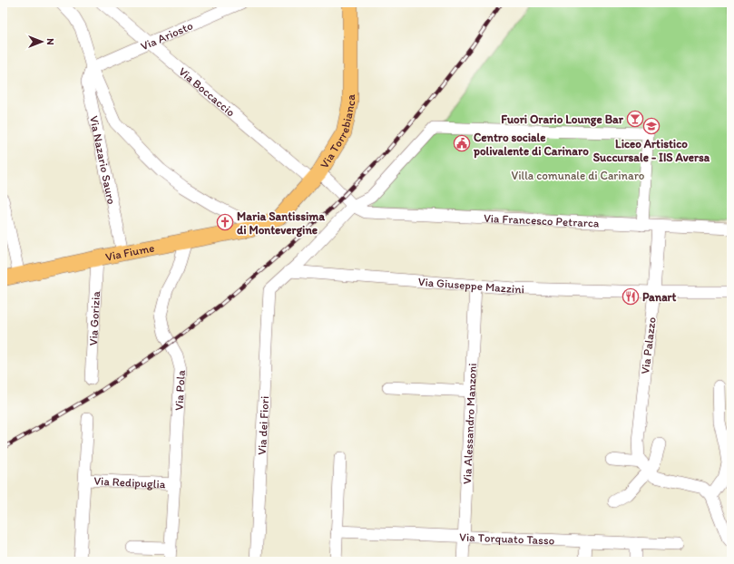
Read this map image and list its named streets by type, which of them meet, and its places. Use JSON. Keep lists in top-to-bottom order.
{
  "streets": {
    "main road": ["Via Torrebianca", "Via Fiume"],
    "street": [
      "Via Ariosto",
      "Via Boccaccio",
      "Via Nazario Sauro",
      "Via Francesco Petrarca",
      "Via Giuseppe Mazzini",
      "Via Gorizia",
      "Via Palazzo",
      "Via Pola",
      "Via Alessandro Manzoni",
      "Via dei Fiori",
      "Via Redipuglia",
      "Via Torquato Tasso"
    ]
  },
  "crossings": [
    ["Via Ariosto", "Via Boccaccio"],
    ["Via Ariosto", "Via Nazario Sauro"],
    ["Via Boccaccio", "Via Torrebianca"],
    ["Via Boccaccio", "Via Francesco Petrarca"],
    ["Via Torrebianca", "Via Fiume"],
    ["Via Nazario Sauro", "Via Fiume"],
    ["Via Francesco Petrarca", "Via Palazzo"],
    ["Via Fiume", "Via Gorizia"],
    ["Via Fiume", "Via Pola"],
    ["Via Giuseppe Mazzini", "Via Palazzo"],
    ["Via Giuseppe Mazzini", "Via Alessandro Manzoni"],
    ["Via Giuseppe Mazzini", "Via dei Fiori"],
    ["Via Pola", "Via Redipuglia"],
    ["Via Alessandro Manzoni", "Via Torquato Tasso"]
  ],
  "parks": ["Villa comunale di Carinaro"],
  "places": {
    "bar": ["Fuori Orario Lounge Bar"],
    "school or university": ["Liceo Artistico Succursale - IIS Aversa"],
    "public building": ["Centro sociale polivalente di Carinaro"],
    "church": ["Maria Santissima di Montevergine"],
    "restaurant": ["Panart"]
  },
  "north": "right"
}
